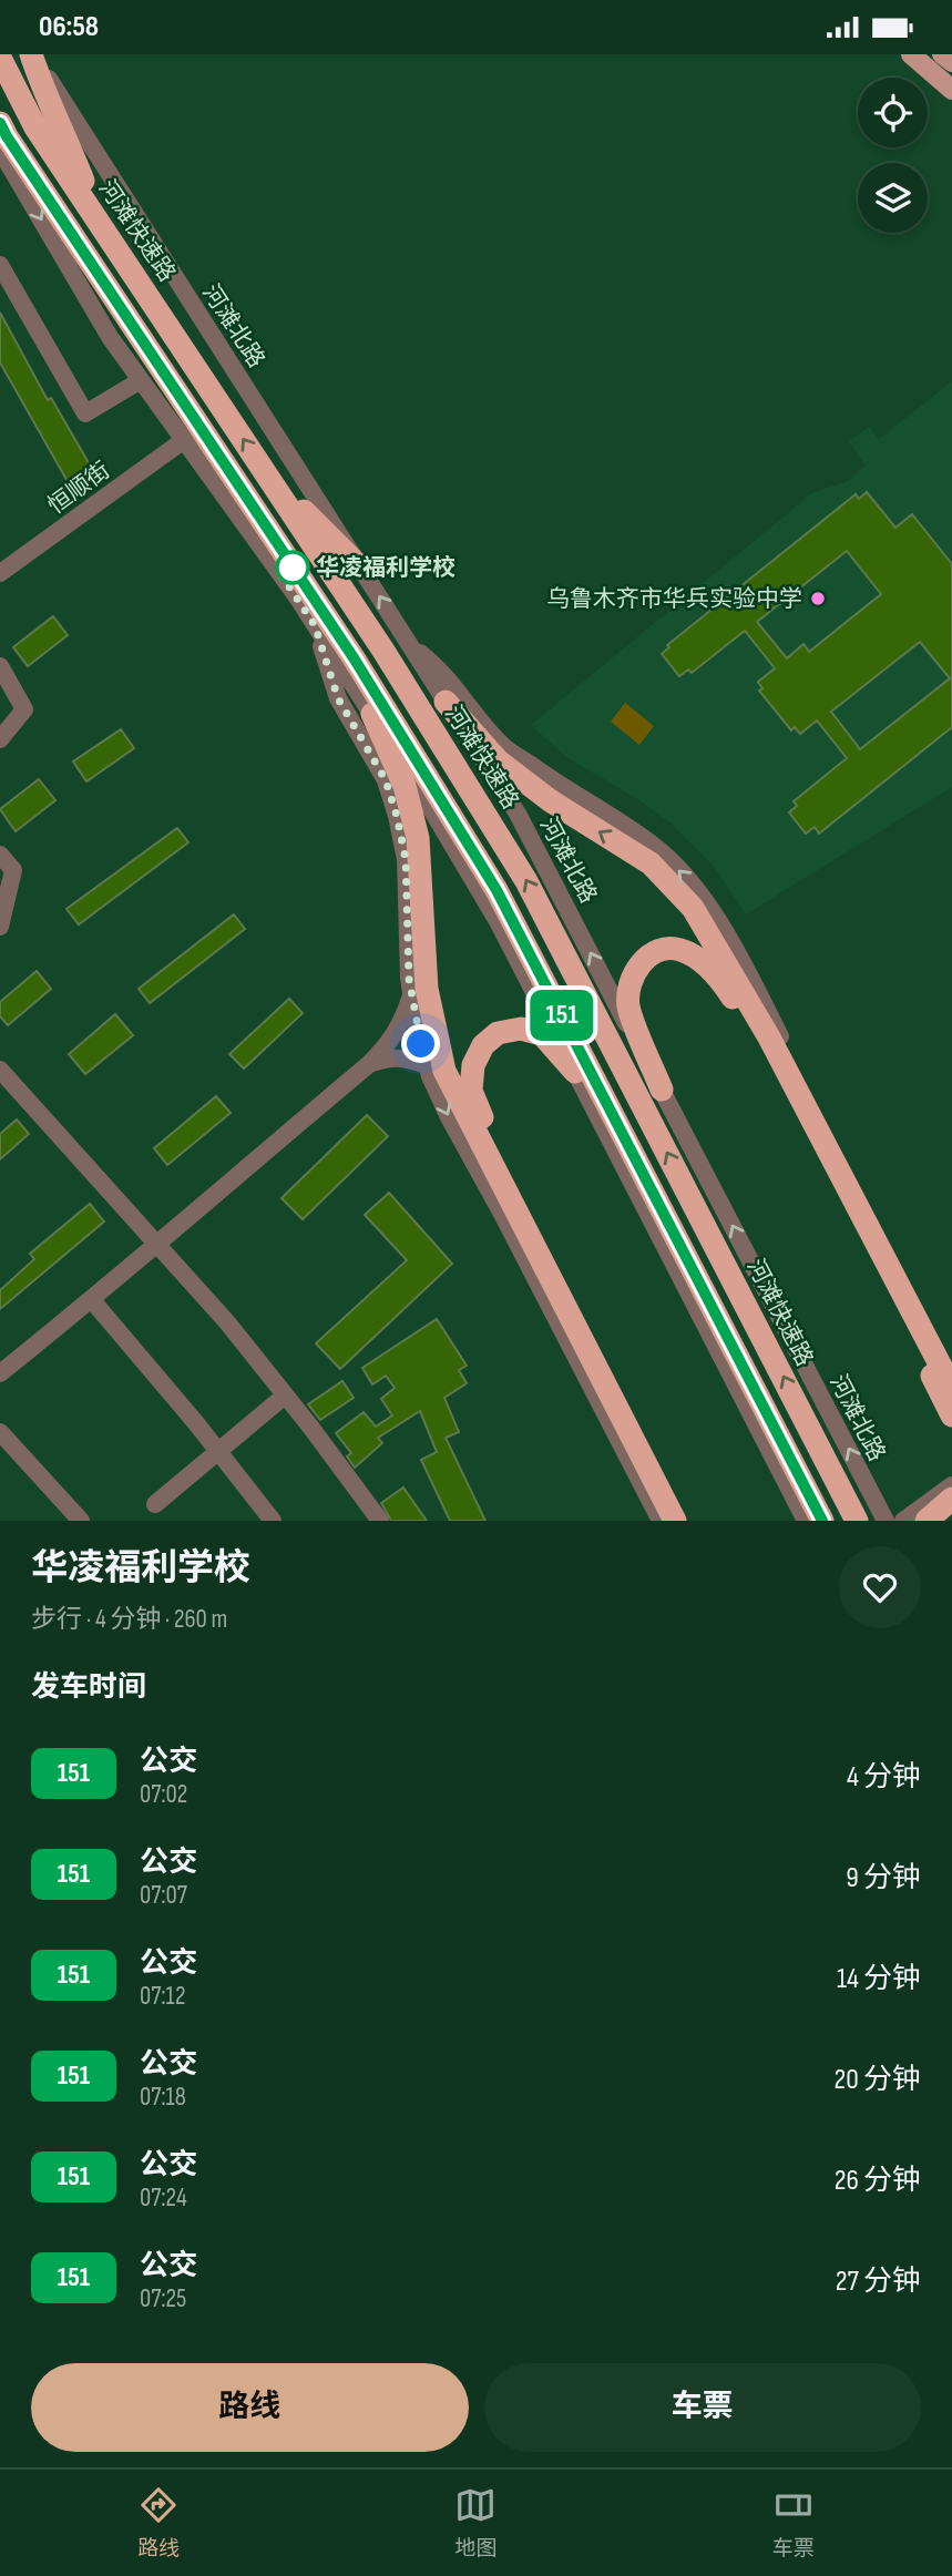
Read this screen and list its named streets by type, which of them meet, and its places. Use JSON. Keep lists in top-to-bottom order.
{
  "streets": {
    "highway": ["河滩快速路"],
    "street": ["河滩北路", "恒顺街"]
  },
  "places": ["华凌福利学校", "乌鲁木齐市华兵实验中学"],
  "lines": ["bus line 151"],
  "page": {
    "status": "06:58",
    "on_map": "151",
    "heading": [
      ["华凌福利学校", "步行 · 4 分钟 · 260 m"],
      "发车时间"
    ],
    "list": [
      {
        "mark": "151",
        "name": "公交",
        "note": "07:02",
        "value": "4 分钟"
      },
      {
        "mark": "151",
        "name": "公交",
        "note": "07:07",
        "value": "9 分钟"
      },
      {
        "mark": "151",
        "name": "公交",
        "note": "07:12",
        "value": "14 分钟"
      },
      {
        "mark": "151",
        "name": "公交",
        "note": "07:18",
        "value": "20 分钟"
      },
      {
        "mark": "151",
        "name": "公交",
        "note": "07:24",
        "value": "26 分钟"
      },
      {
        "mark": "151",
        "name": "公交",
        "note": "07:25",
        "value": "27 分钟"
      }
    ],
    "buttons": ["路线", "车票"],
    "tabs": ["路线", "地图", "车票"]
  }
}
